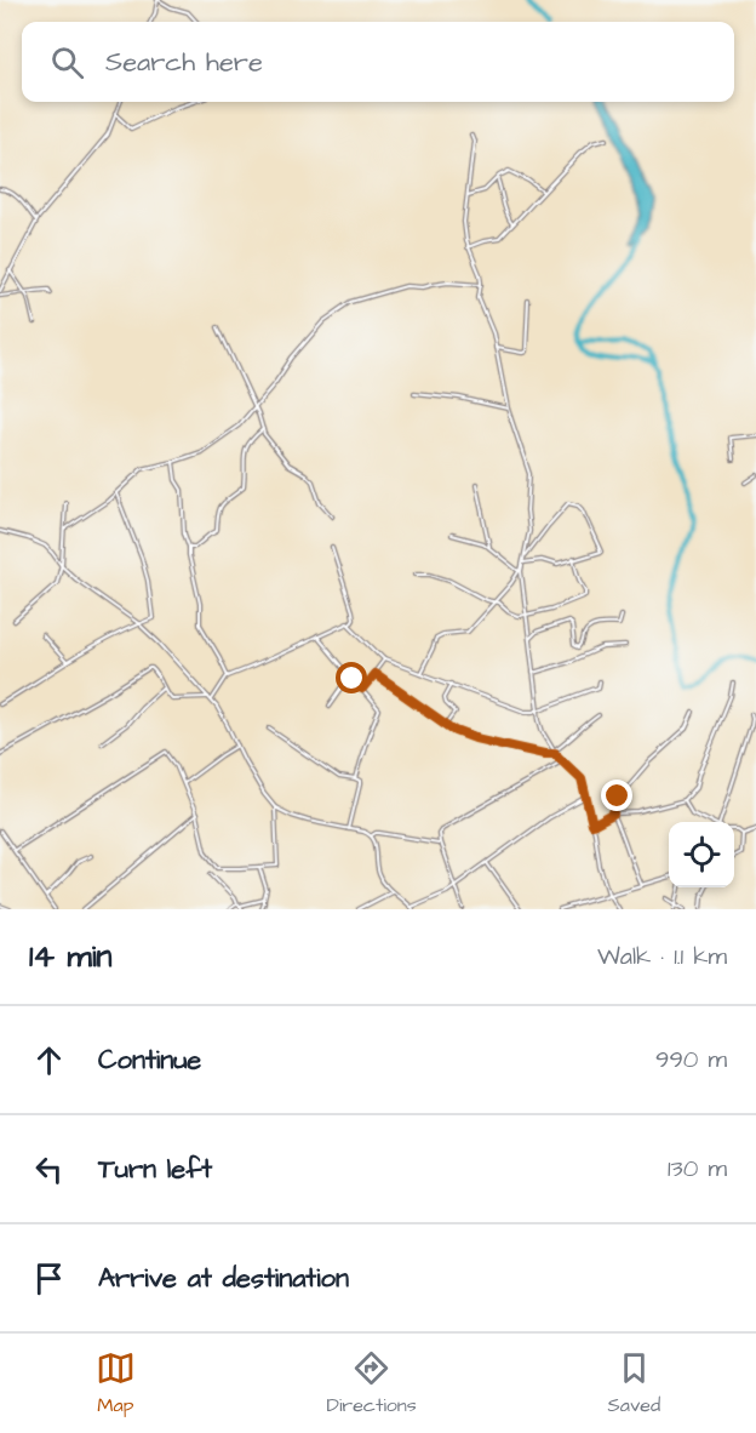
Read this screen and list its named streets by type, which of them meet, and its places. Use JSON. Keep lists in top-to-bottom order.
{
  "page": {
    "search": "Search here",
    "heading": ["14 min", "Walk · 1.1 km"],
    "list": [
      ["Continue", "990 m"],
      ["Turn left", "130 m"],
      "Arrive at destination"
    ],
    "nav": ["Map", "Directions", "Saved"]
  }
}
